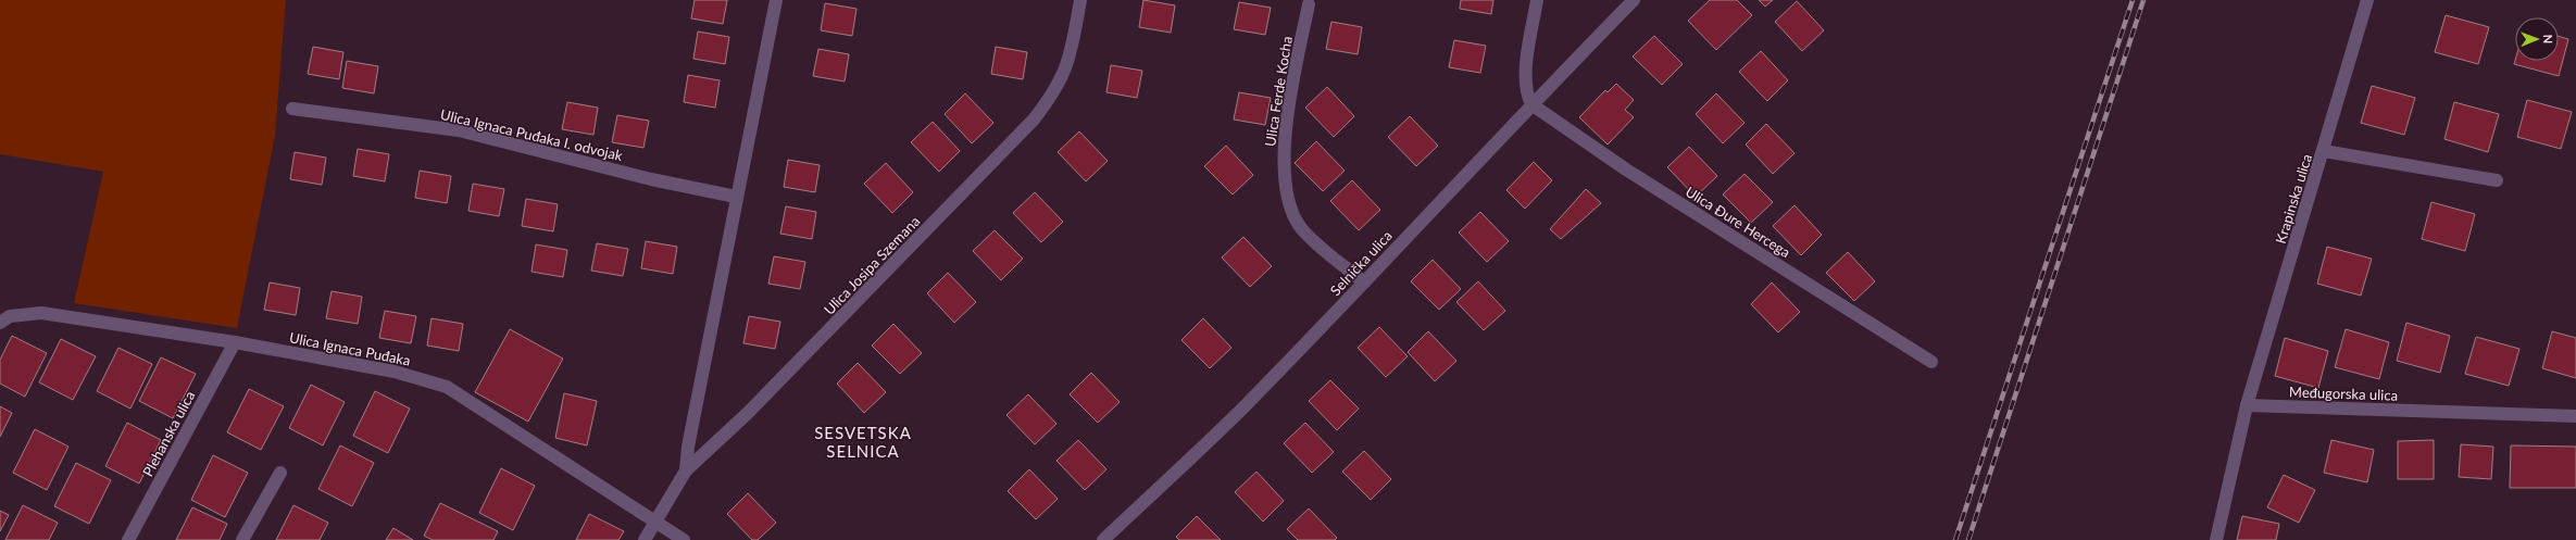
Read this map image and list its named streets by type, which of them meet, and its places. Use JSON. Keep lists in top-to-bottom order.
{
  "streets": {
    "street": [
      "Ulica Ferde Kocha",
      "Ulica Ignaca Puđaka I. odvojak",
      "Krapinska ulica",
      "Ulica Đure Hercega",
      "Selnička ulica",
      "Ulica Josipa Szemana",
      "Ulica Ignaca Puđaka",
      "Međugorska ulica",
      "Plehanska ulica"
    ]
  },
  "crossings": [
    ["Ulica Ferde Kocha", "Selnička ulica"],
    ["Krapinska ulica", "Međugorska ulica"],
    ["Ulica Đure Hercega", "Selnička ulica"],
    ["Ulica Josipa Szemana", "Ulica Ignaca Puđaka"],
    ["Ulica Ignaca Puđaka", "Plehanska ulica"]
  ],
  "districts": ["SESVETSKA SELNICA"],
  "north": "right"
}
